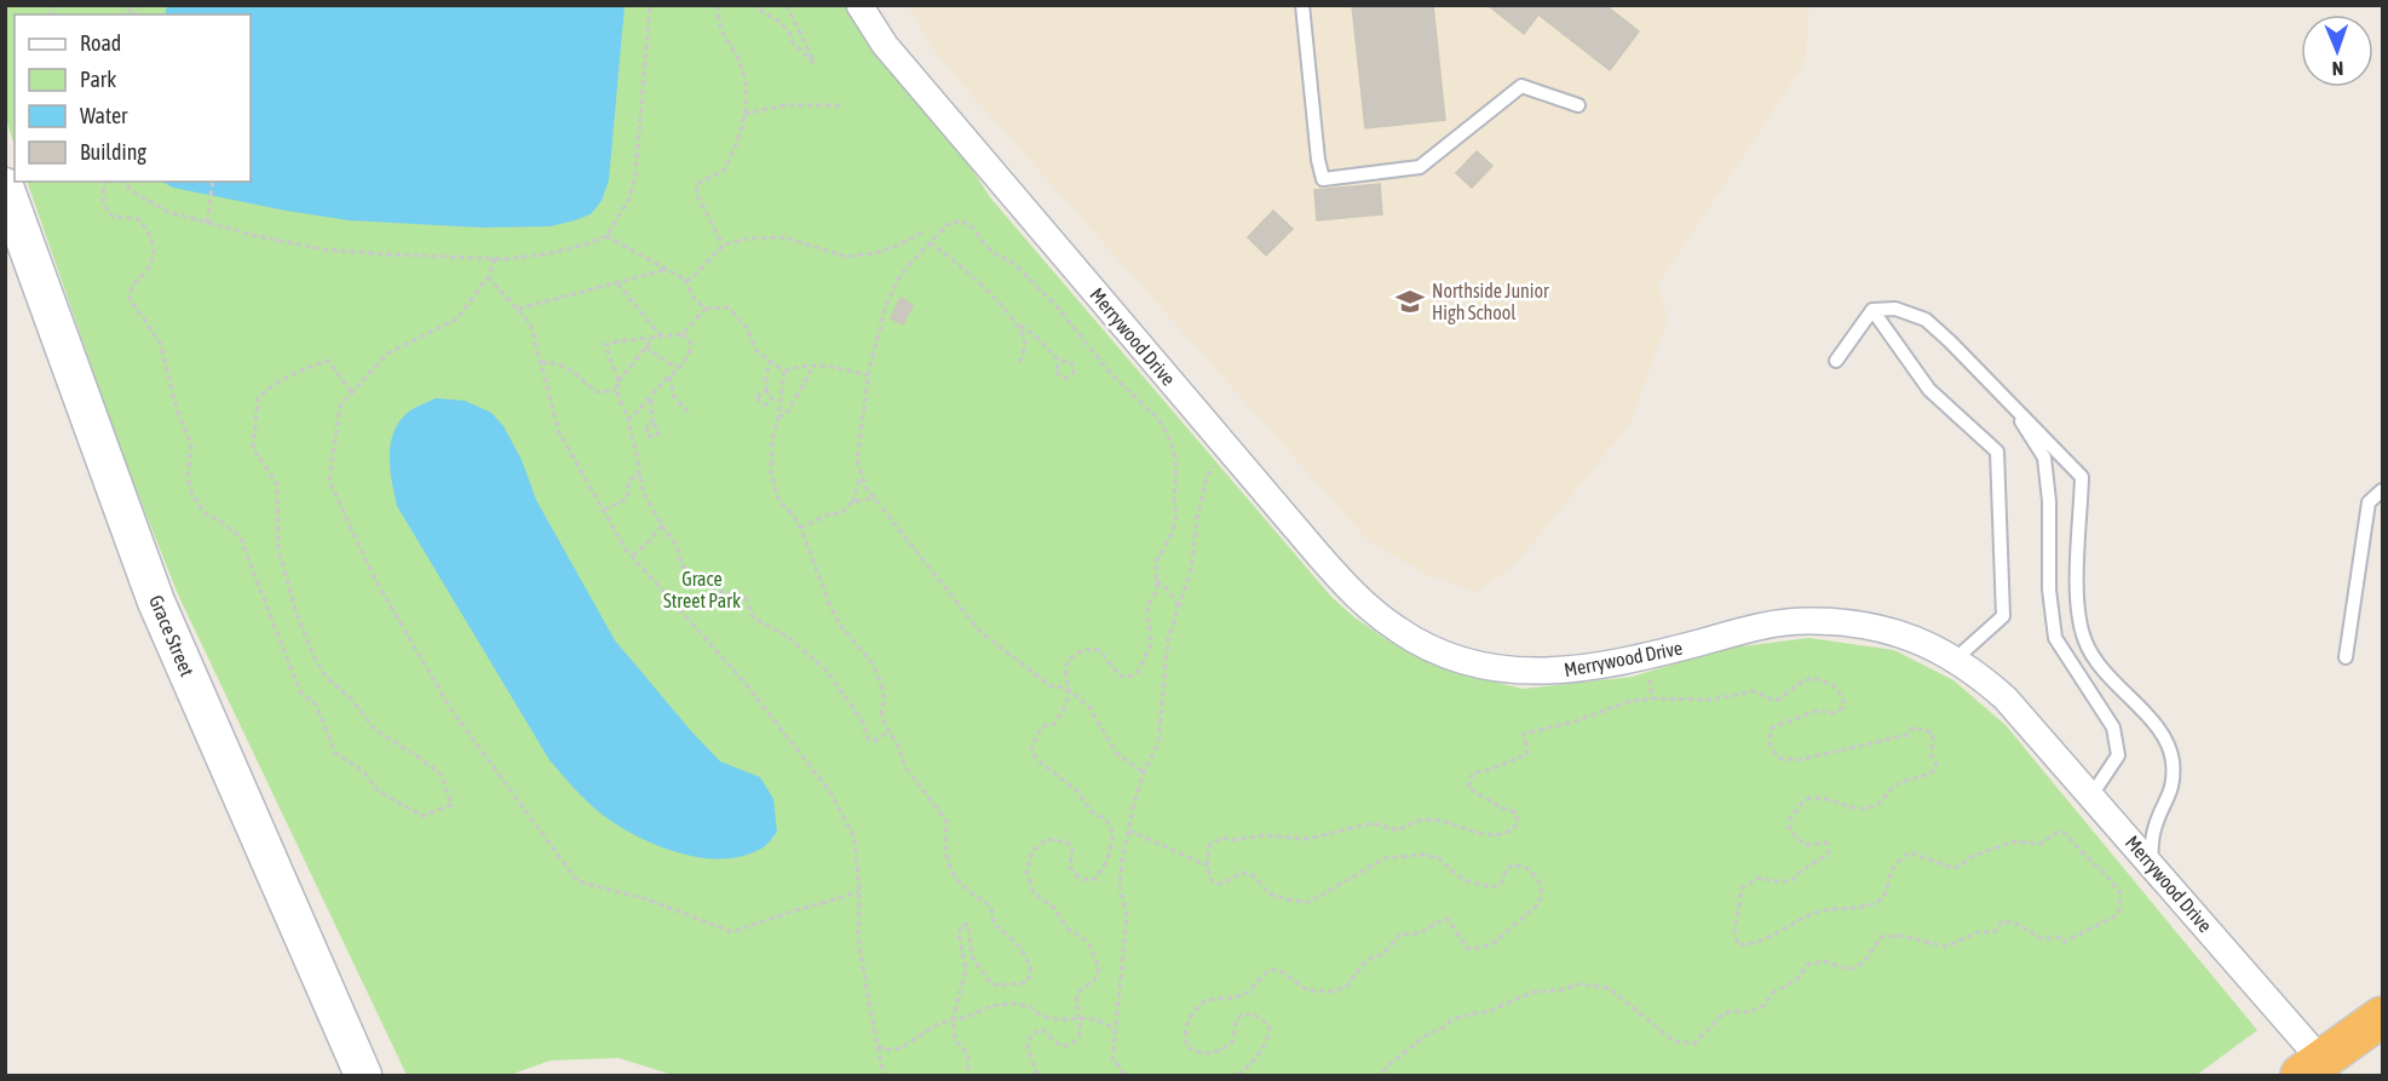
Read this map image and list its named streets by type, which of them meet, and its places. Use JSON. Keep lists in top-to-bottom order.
{
  "streets": {
    "main road": ["Grace Street"],
    "street": ["Merrywood Drive"]
  },
  "parks": ["Grace Street Park"],
  "places": {
    "school or university": ["Northside Junior High School"]
  },
  "legend": [
    "Road",
    "Park",
    "Water",
    "Building"
  ],
  "north": "bottom"
}
